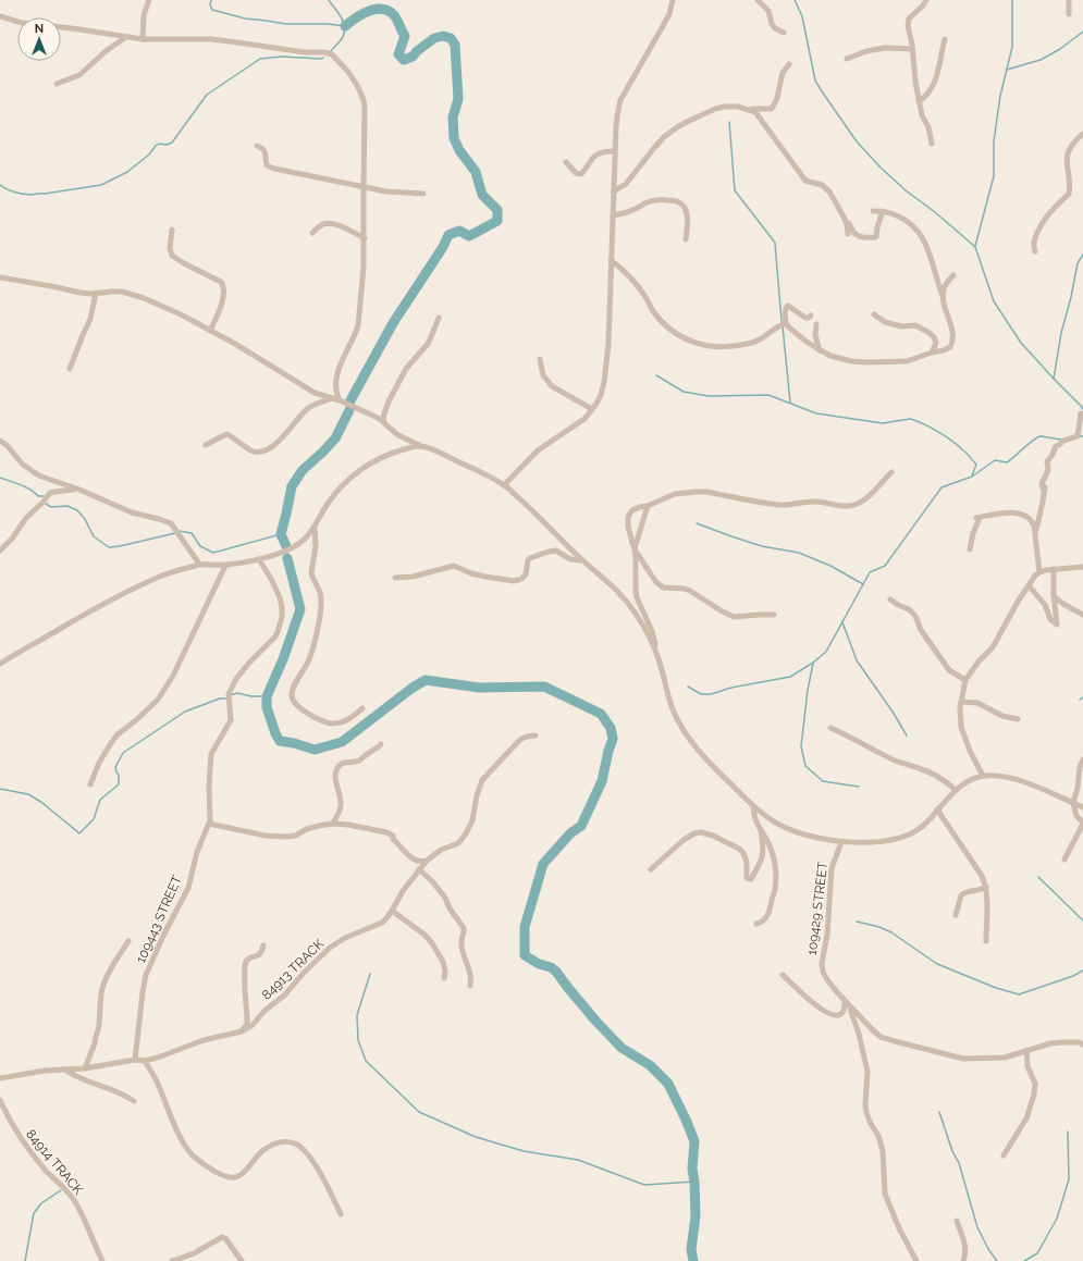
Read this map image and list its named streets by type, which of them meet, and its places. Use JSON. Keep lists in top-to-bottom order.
{
  "streets": {
    "street": [
      "109429 STREET",
      "109443 STREET",
      "84913 TRACK",
      "84914 TRACK"
    ]
  },
  "north": "top"
}
